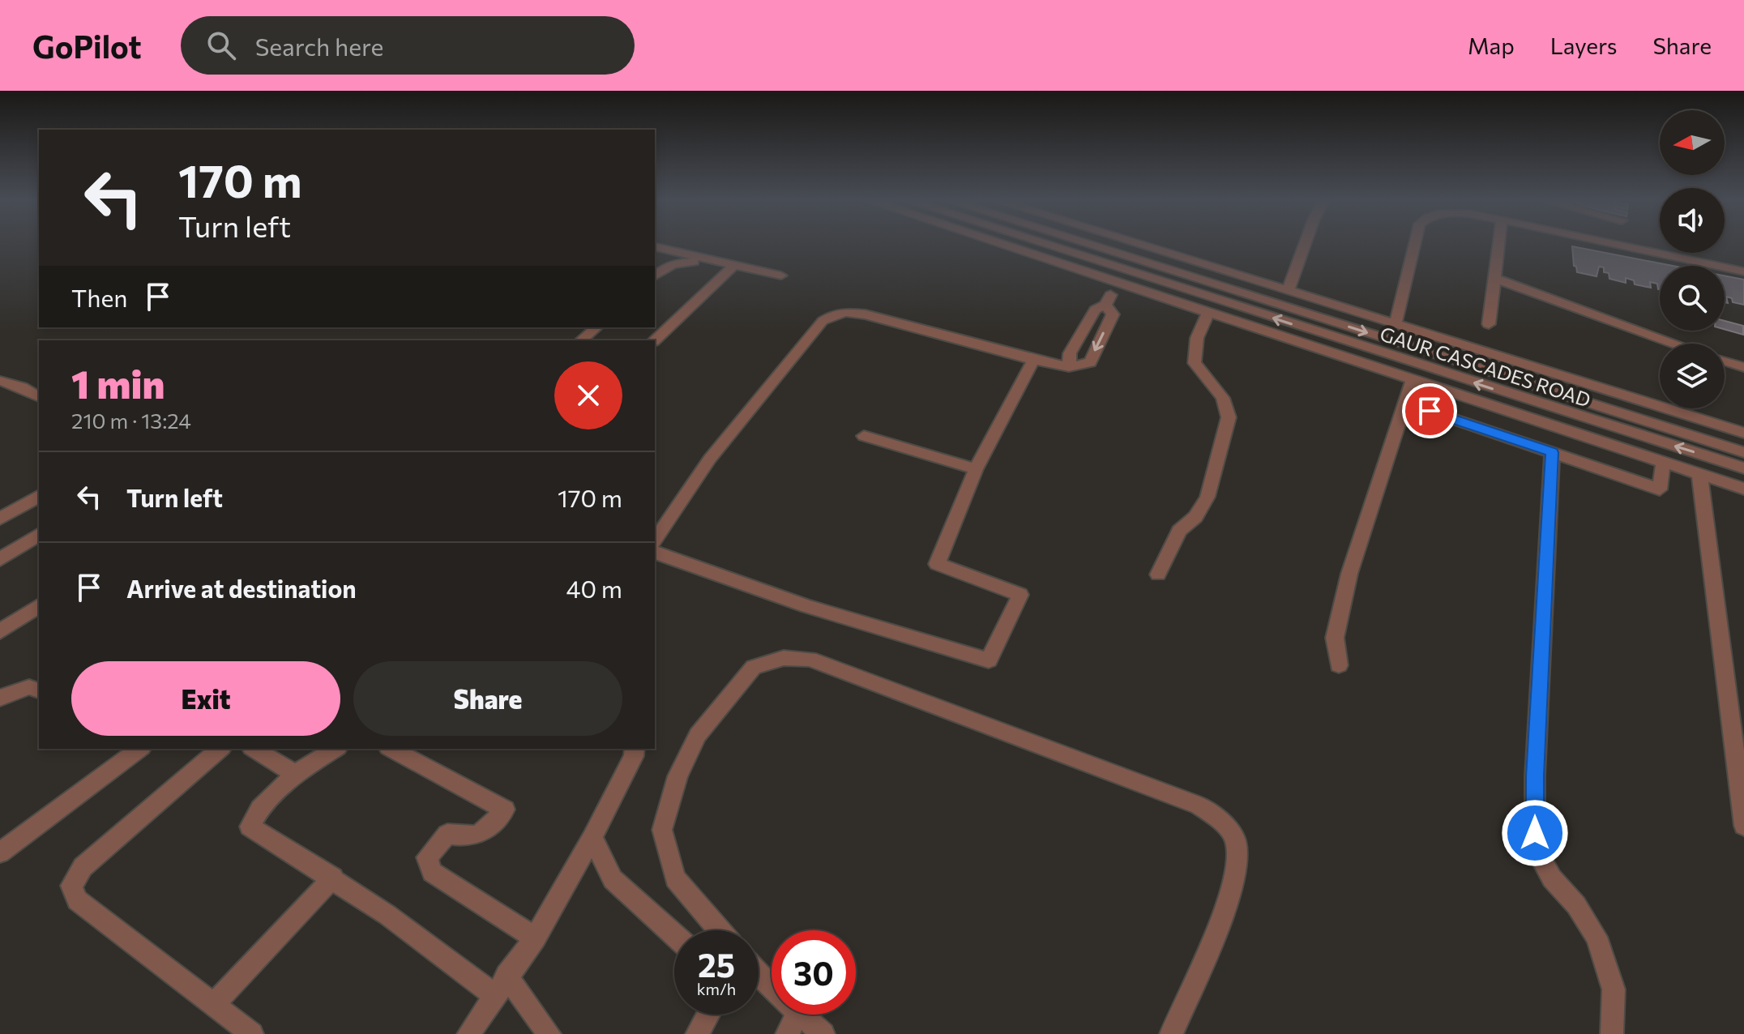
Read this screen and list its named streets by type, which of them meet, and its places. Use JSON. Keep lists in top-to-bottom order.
{
  "streets": {
    "street": ["GAUR CASCADES ROAD"]
  },
  "north": "left",
  "page": {
    "header": "GoPilot",
    "search": "Search here",
    "nav": ["Map", "Layers", "Share"],
    "turn": ["170 m", "Turn left"],
    "then": "Then",
    "heading": ["1 min", "210 m · 13:24"],
    "list": [
      {
        "name": "Turn left",
        "value": "170 m"
      },
      {
        "name": "Arrive at destination",
        "value": "40 m"
      }
    ],
    "buttons": ["Exit", "Share"],
    "speed": "25 km/h",
    "limit": "30"
  }
}
